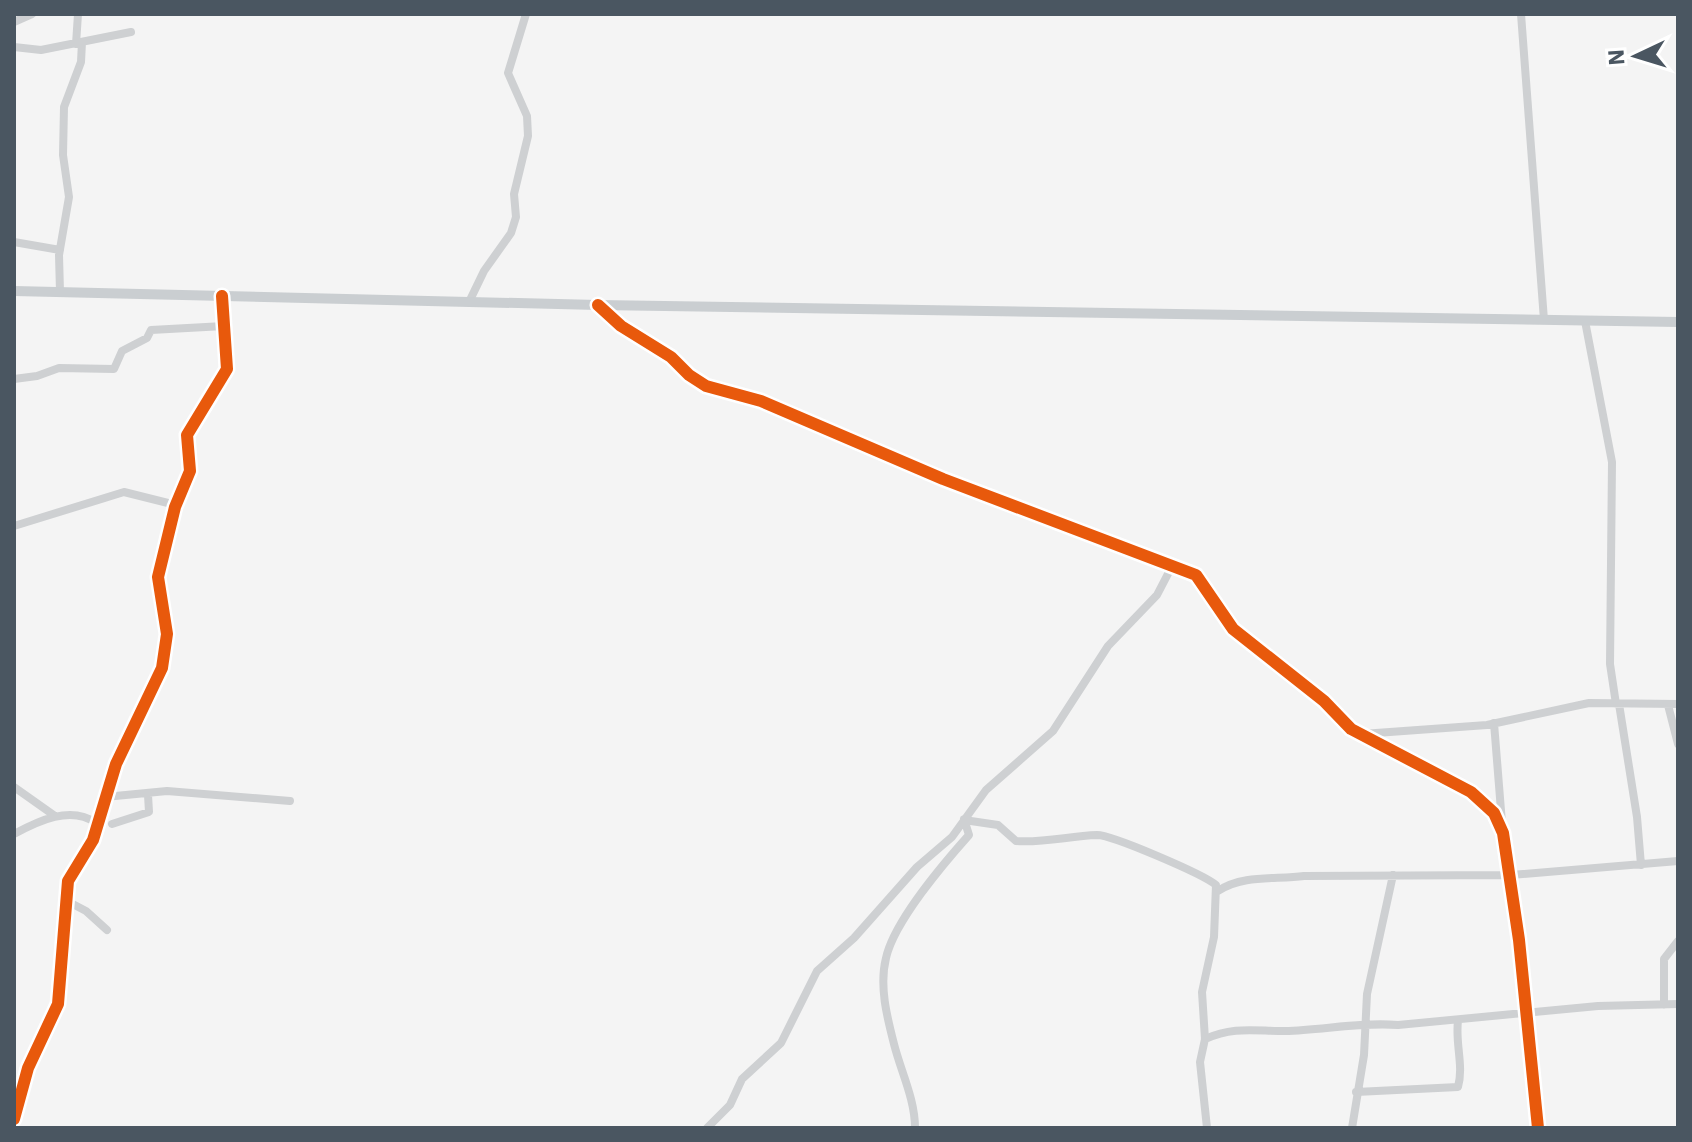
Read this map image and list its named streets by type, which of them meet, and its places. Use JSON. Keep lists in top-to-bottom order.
{
  "north": "left"
}
